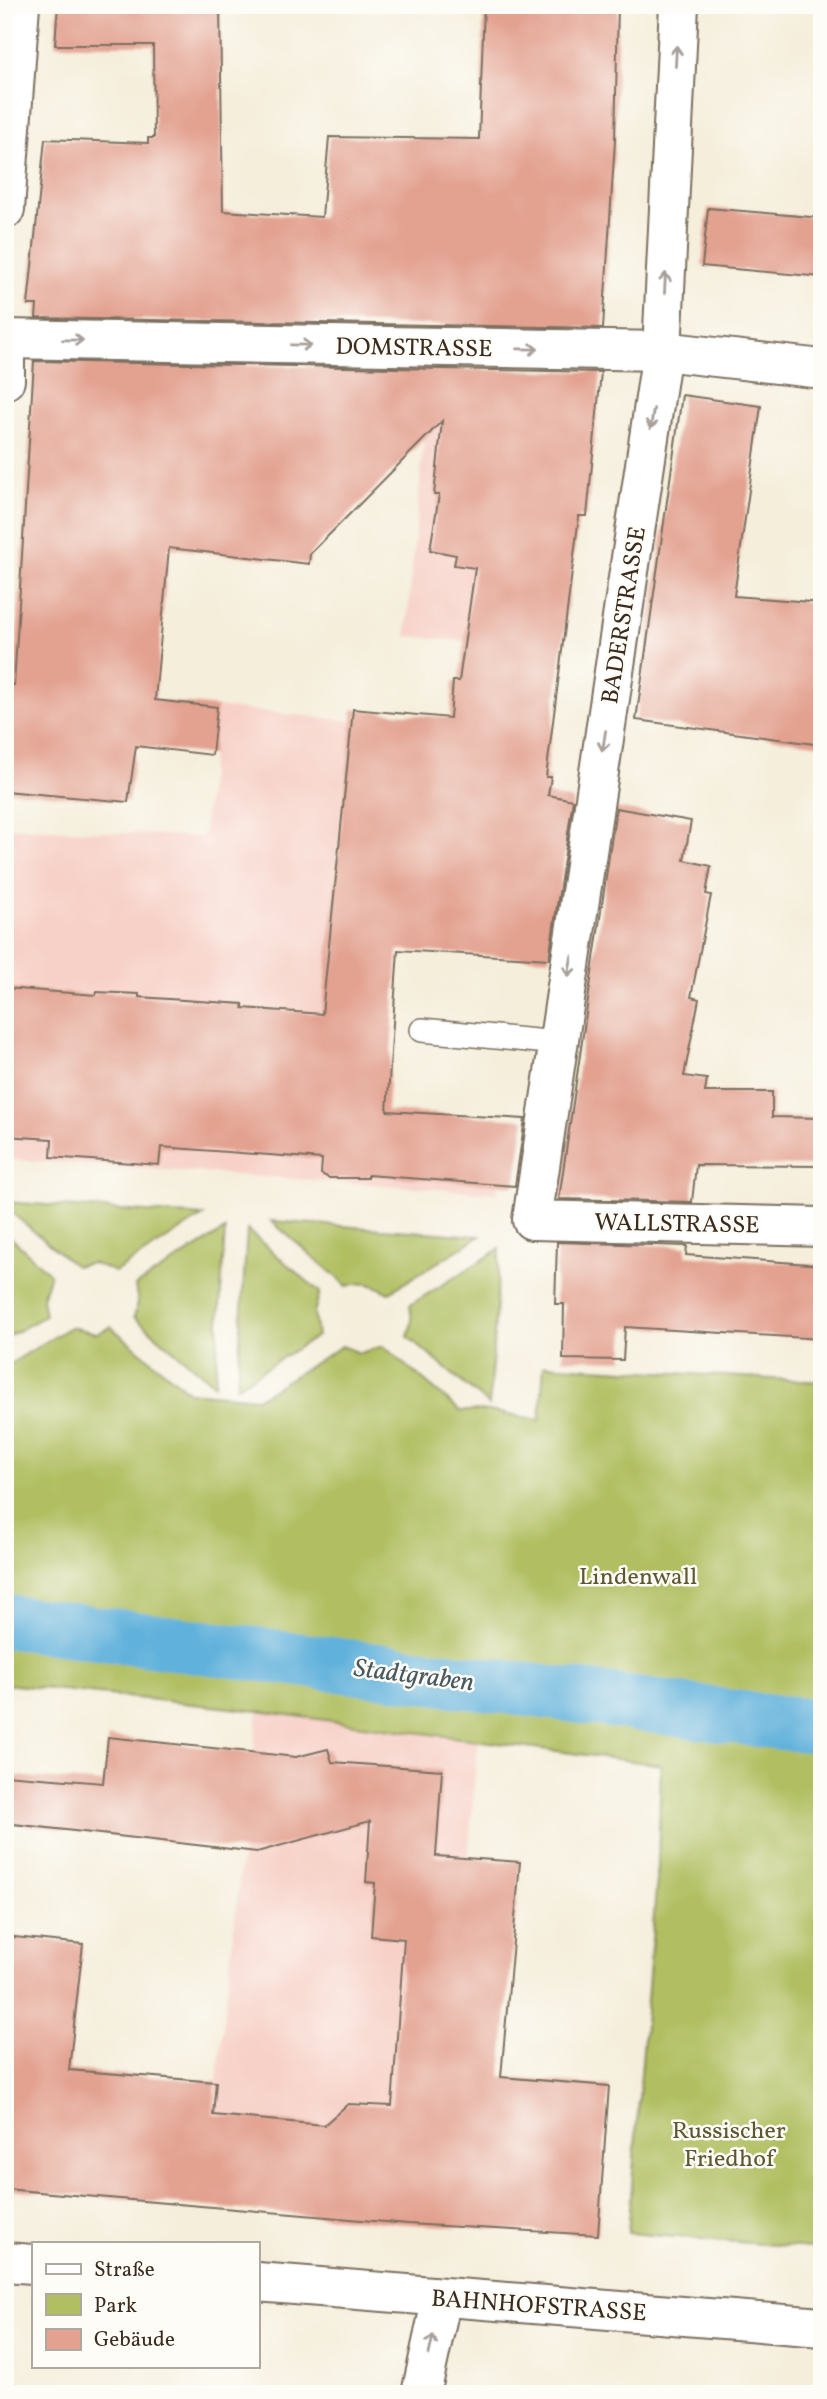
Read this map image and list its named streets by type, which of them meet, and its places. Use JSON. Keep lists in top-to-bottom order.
{
  "streets": {
    "street": [
      "DOMSTRASSE",
      "BADERSTRASSE",
      "WALLSTRASSE",
      "BAHNHOFSTRASSE"
    ]
  },
  "crossings": [
    ["DOMSTRASSE", "BADERSTRASSE"],
    ["BADERSTRASSE", "WALLSTRASSE"]
  ],
  "one_way": ["DOMSTRASSE"],
  "water": ["Stadtgraben"],
  "parks": ["Lindenwall", "Russischer Friedhof"],
  "legend": ["Straße", "Park", "Gebäude"]
}
